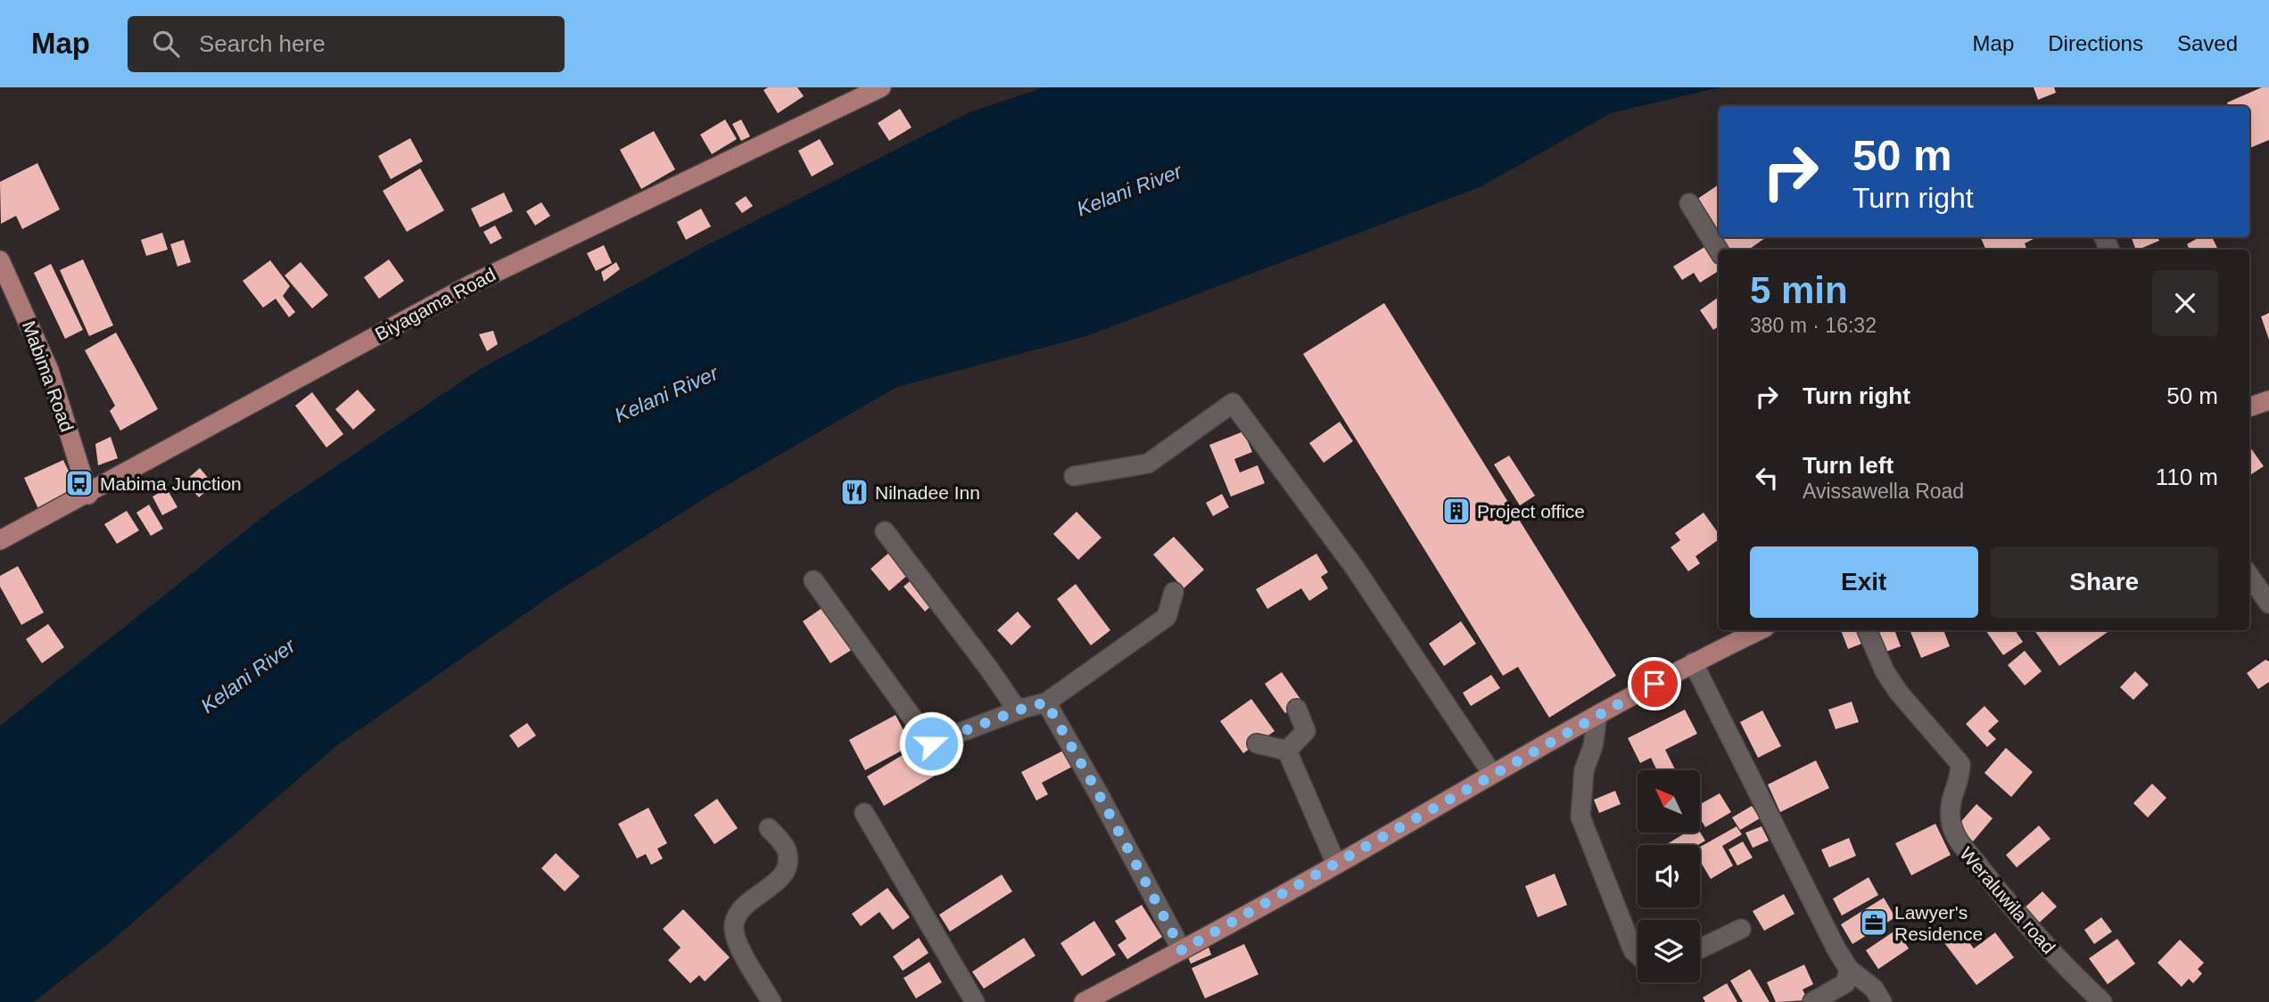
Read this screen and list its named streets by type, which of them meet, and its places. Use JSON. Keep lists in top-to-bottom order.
{
  "streets": {
    "main road": ["Biyagama Road", "Mabima Road"],
    "street": ["Weraluwila road"]
  },
  "crossings": [
    ["Biyagama Road", "Mabima Road"]
  ],
  "water": ["Kelani River"],
  "places": {
    "bus stop": ["Mabima Junction"],
    "restaurant": ["Nilnadee Inn"],
    "building": ["Project office"],
    "office": ["Lawyer's Residence"]
  },
  "north": "top left",
  "page": {
    "header": "Map",
    "search": "Search here",
    "nav": ["Map", "Directions", "Saved"],
    "turn": ["50 m", "Turn right"],
    "heading": ["5 min", "380 m · 16:32"],
    "list": [
      {
        "name": "Turn right",
        "value": "50 m"
      },
      {
        "name": "Turn left",
        "note": "Avissawella Road",
        "value": "110 m"
      }
    ],
    "buttons": ["Exit", "Share"]
  }
}
